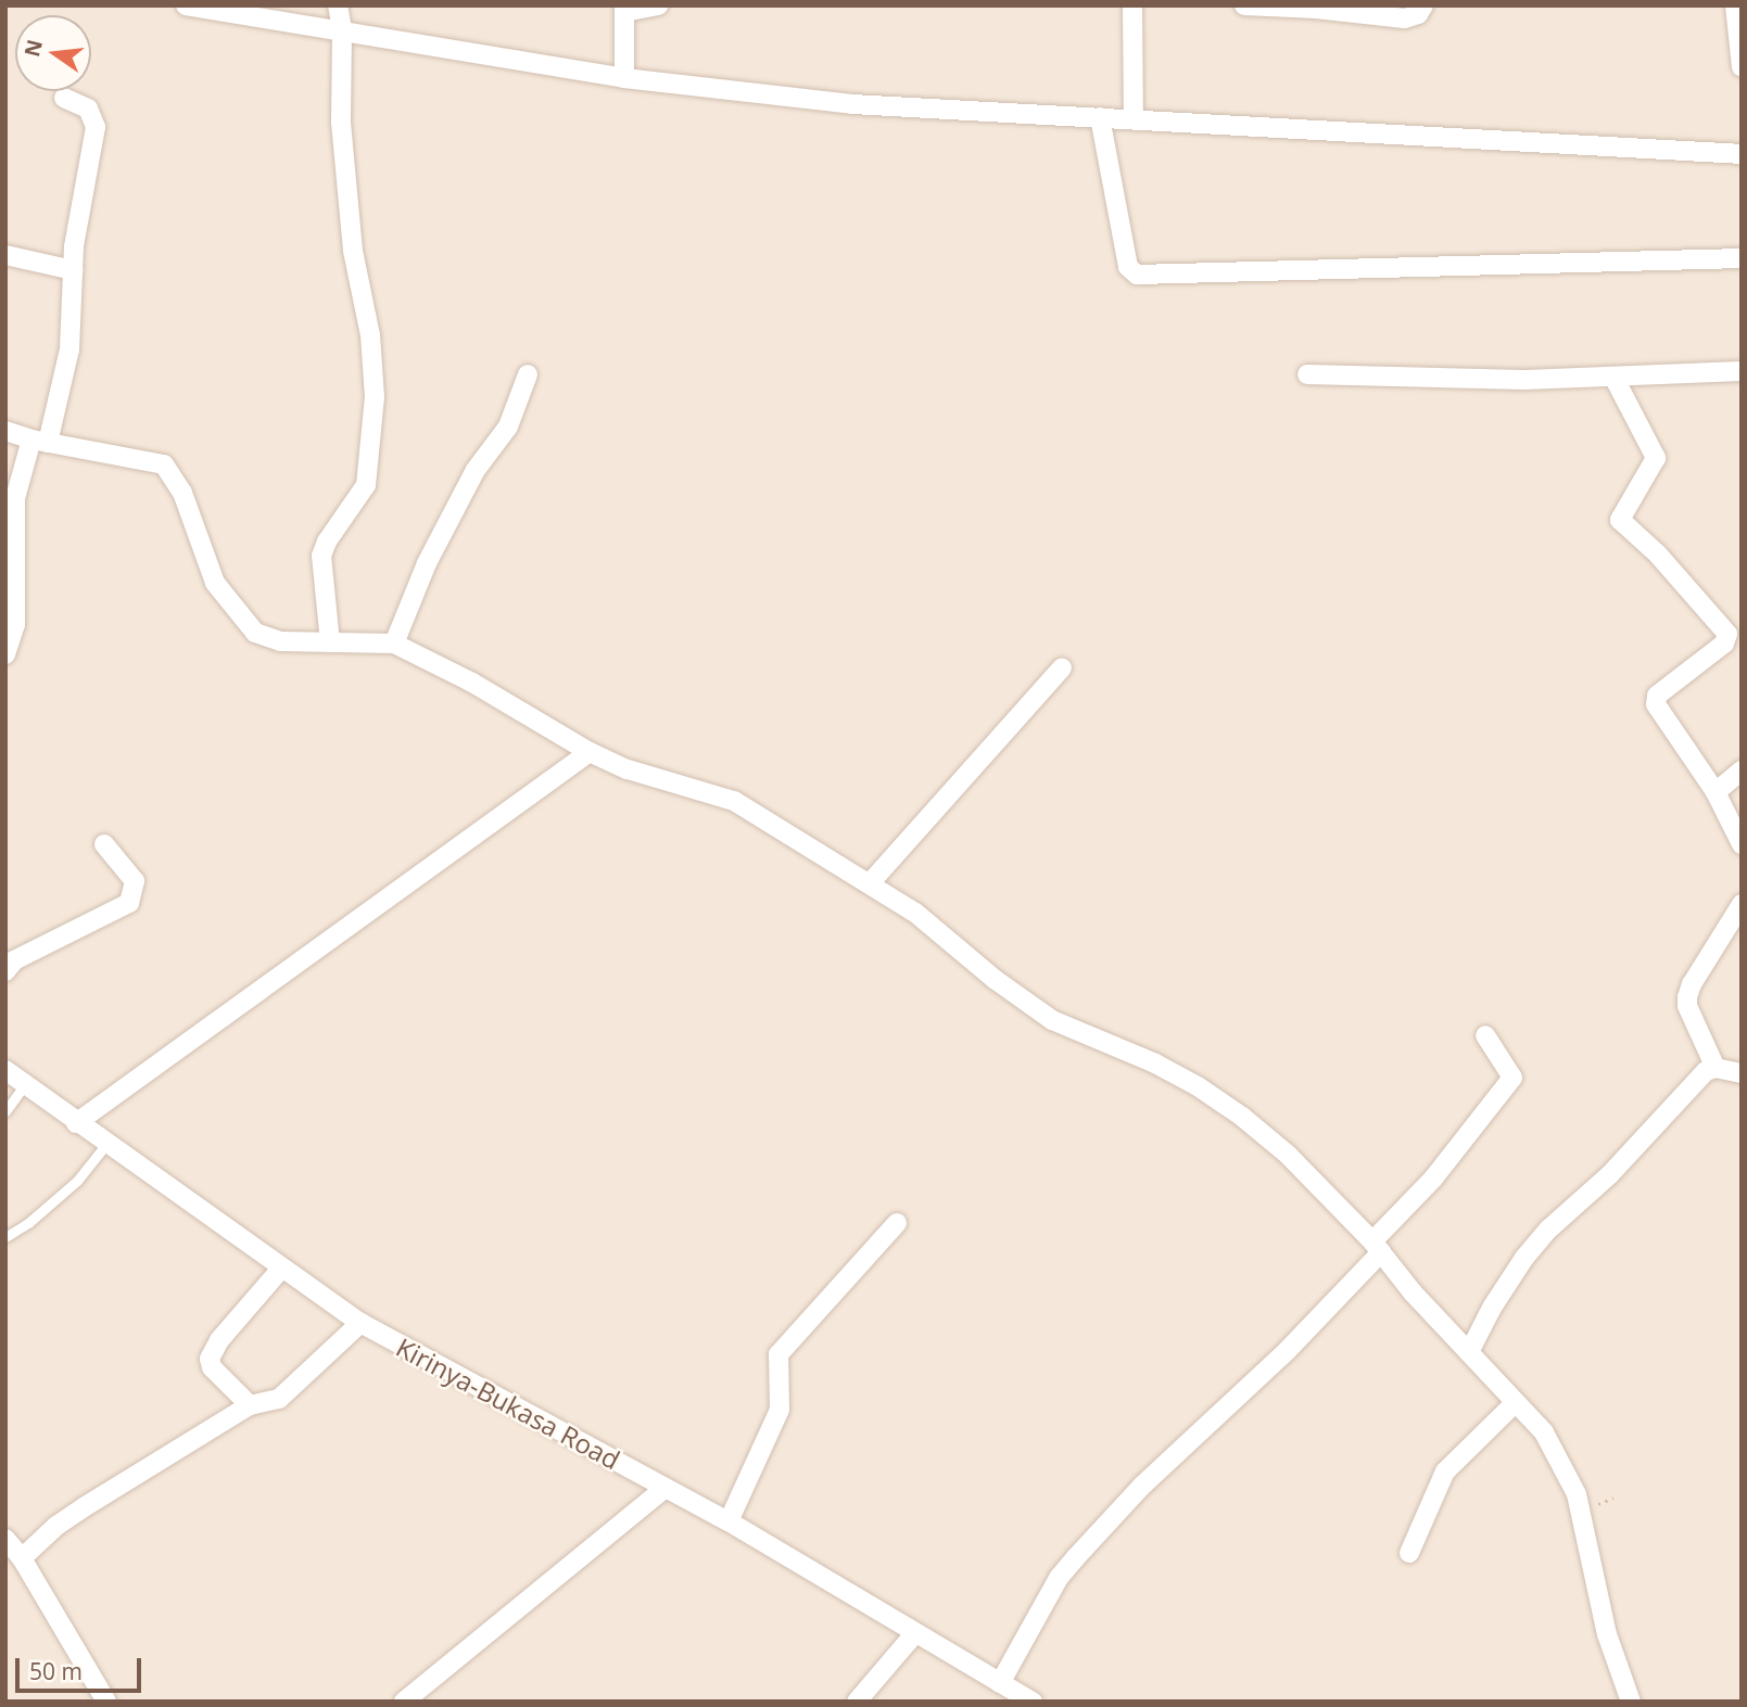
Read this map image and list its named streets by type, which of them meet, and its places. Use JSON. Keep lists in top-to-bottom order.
{
  "streets": {
    "street": ["Kirinya-Bukasa Road"]
  },
  "scale_bar": "50 m",
  "north": "left"
}
